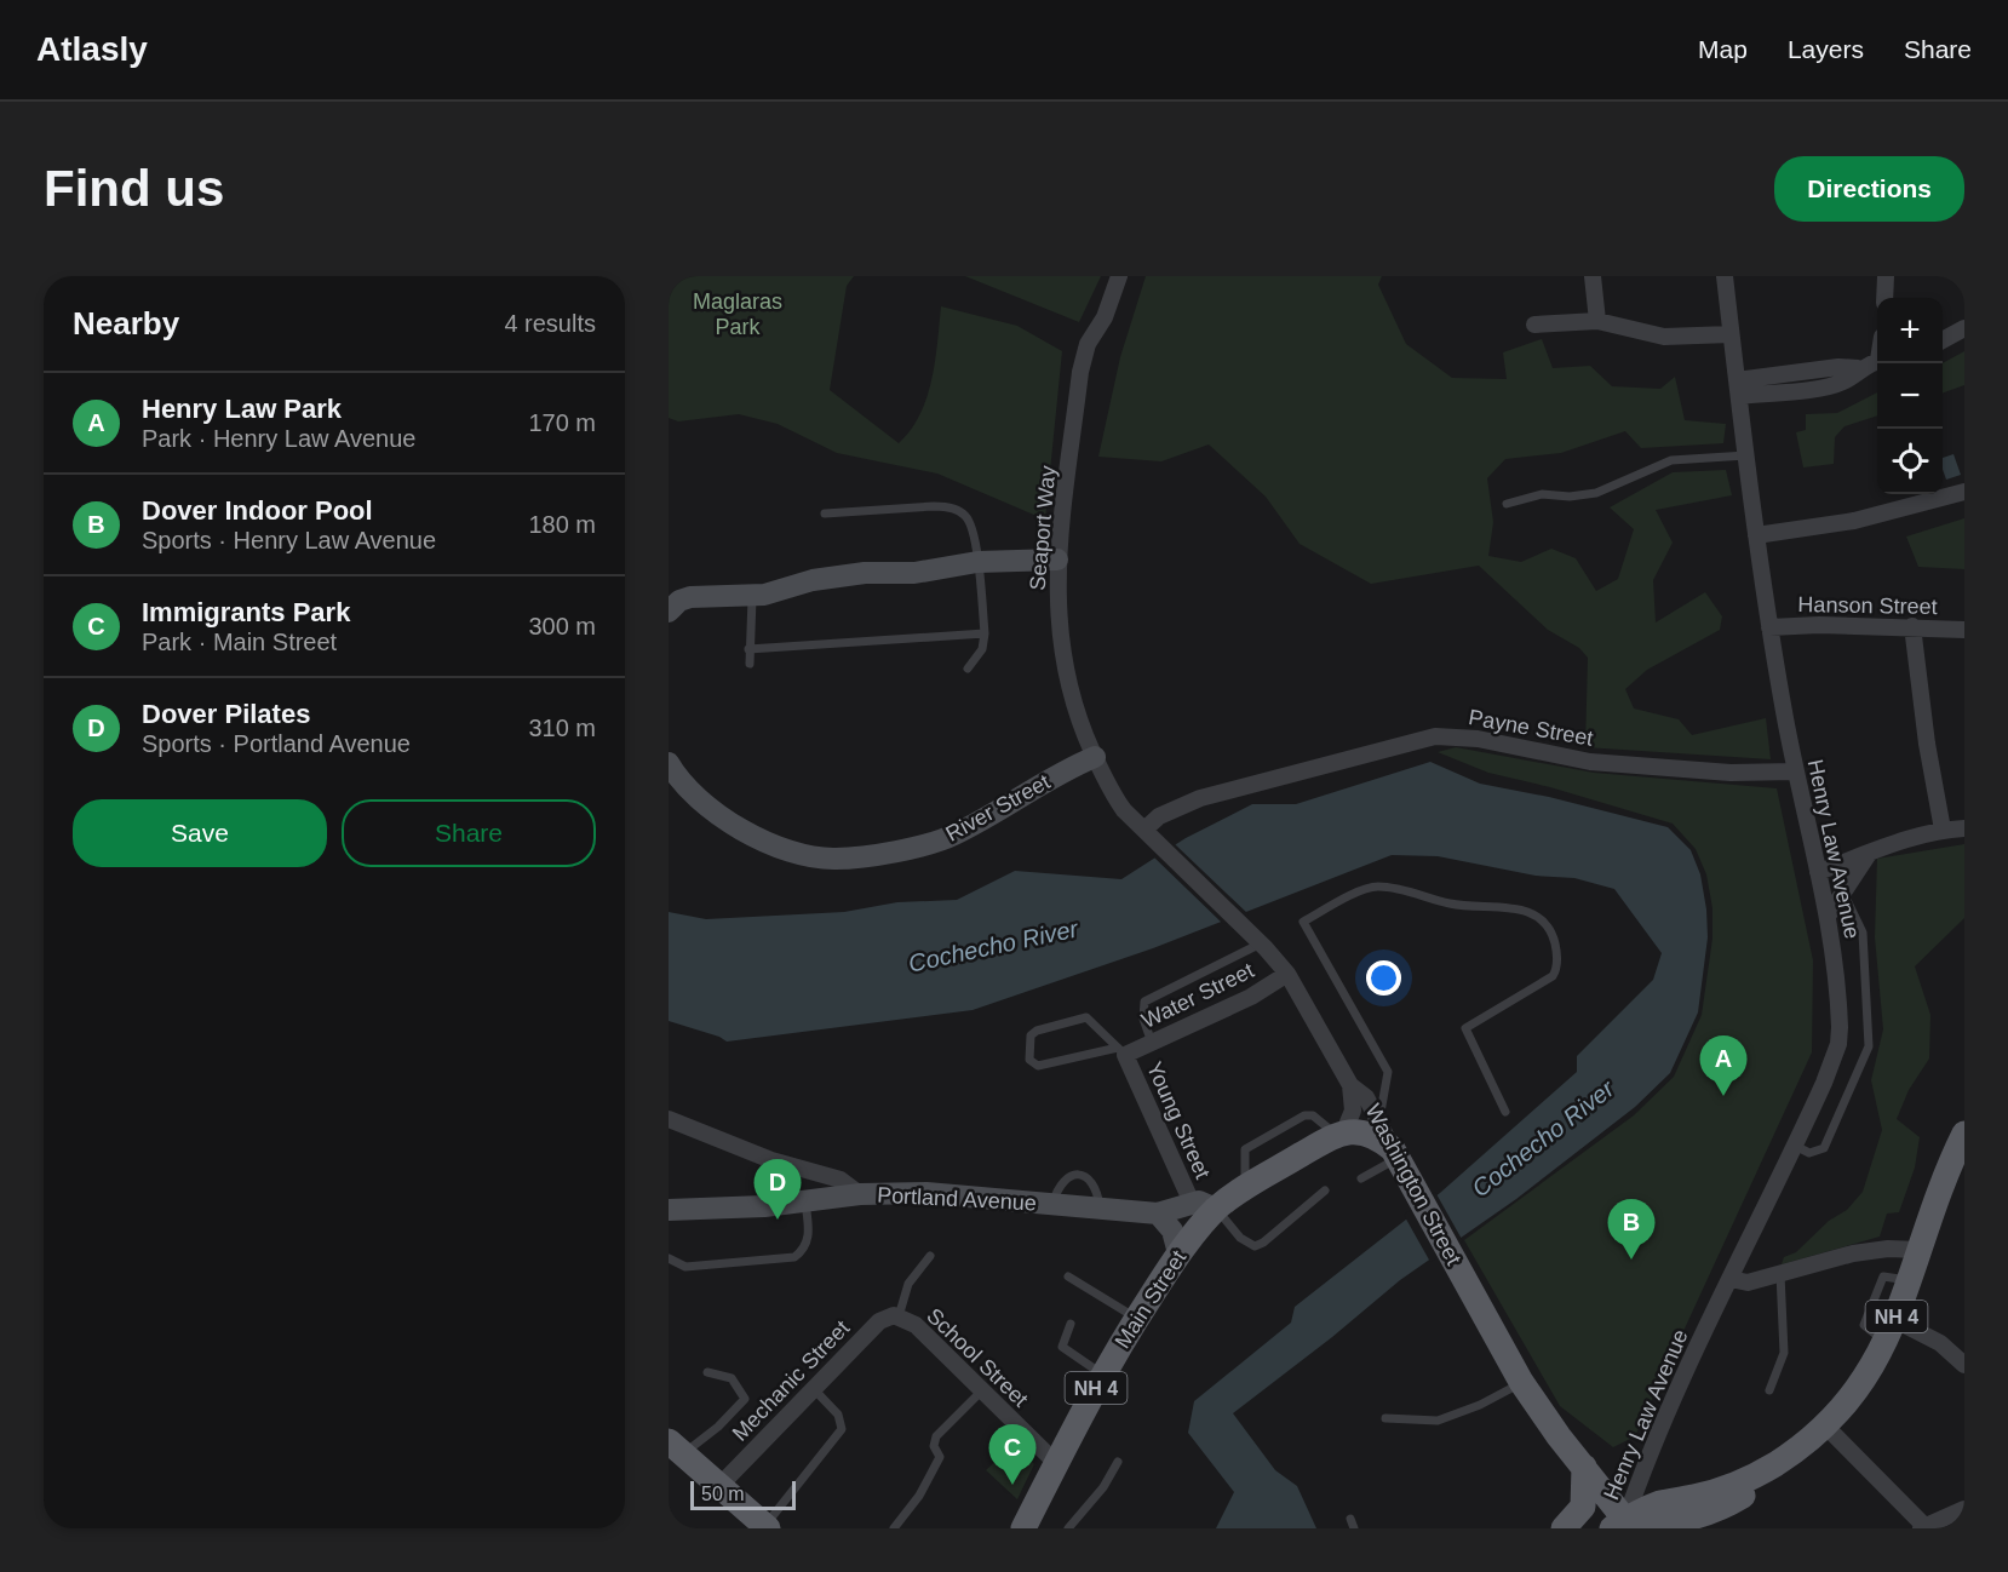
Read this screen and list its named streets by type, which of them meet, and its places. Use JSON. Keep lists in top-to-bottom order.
{
  "streets": {
    "main road": ["Washington Street", "Main Street", "NH 4"],
    "street": [
      "Seaport Way",
      "Hanson Street",
      "Payne Street",
      "River Street",
      "Henry Law Avenue",
      "Water Street",
      "Young Street",
      "Portland Avenue",
      "School Street",
      "Mechanic Street"
    ]
  },
  "crossings": [
    ["Seaport Way", "Payne Street"],
    ["Seaport Way", "River Street"],
    ["Seaport Way", "Washington Street"],
    ["Hanson Street", "Henry Law Avenue"],
    ["Payne Street", "Henry Law Avenue"],
    ["Payne Street", "Washington Street"],
    ["Henry Law Avenue", "Washington Street"],
    ["Henry Law Avenue", "NH 4"],
    ["Water Street", "Young Street"],
    ["Water Street", "Washington Street"],
    ["Young Street", "Portland Avenue"],
    ["Washington Street", "NH 4"],
    ["Main Street", "School Street"],
    ["School Street", "Mechanic Street"]
  ],
  "water": ["Cochecho River"],
  "parks": ["Maglaras Park"],
  "scale_bar": "50 m",
  "page": {
    "header": "Atlasly",
    "nav": ["Map", "Layers", "Share"],
    "buttons": [
      "Directions",
      ["Save", "Share"]
    ],
    "title": "Find us",
    "heading": ["Nearby", "4 results"],
    "map_buttons": ["+", "−"],
    "list": [
      {
        "mark": "A",
        "name": "Henry Law Park",
        "note": "Park · Henry Law Avenue",
        "value": "170 m"
      },
      {
        "mark": "B",
        "name": "Dover Indoor Pool",
        "note": "Sports · Henry Law Avenue",
        "value": "180 m"
      },
      {
        "mark": "C",
        "name": "Immigrants Park",
        "note": "Park · Main Street",
        "value": "300 m"
      },
      {
        "mark": "D",
        "name": "Dover Pilates",
        "note": "Sports · Portland Avenue",
        "value": "310 m"
      }
    ],
    "pins": [
      "A",
      "D",
      "B",
      "C"
    ],
    "scale": "50 m"
  }
}
